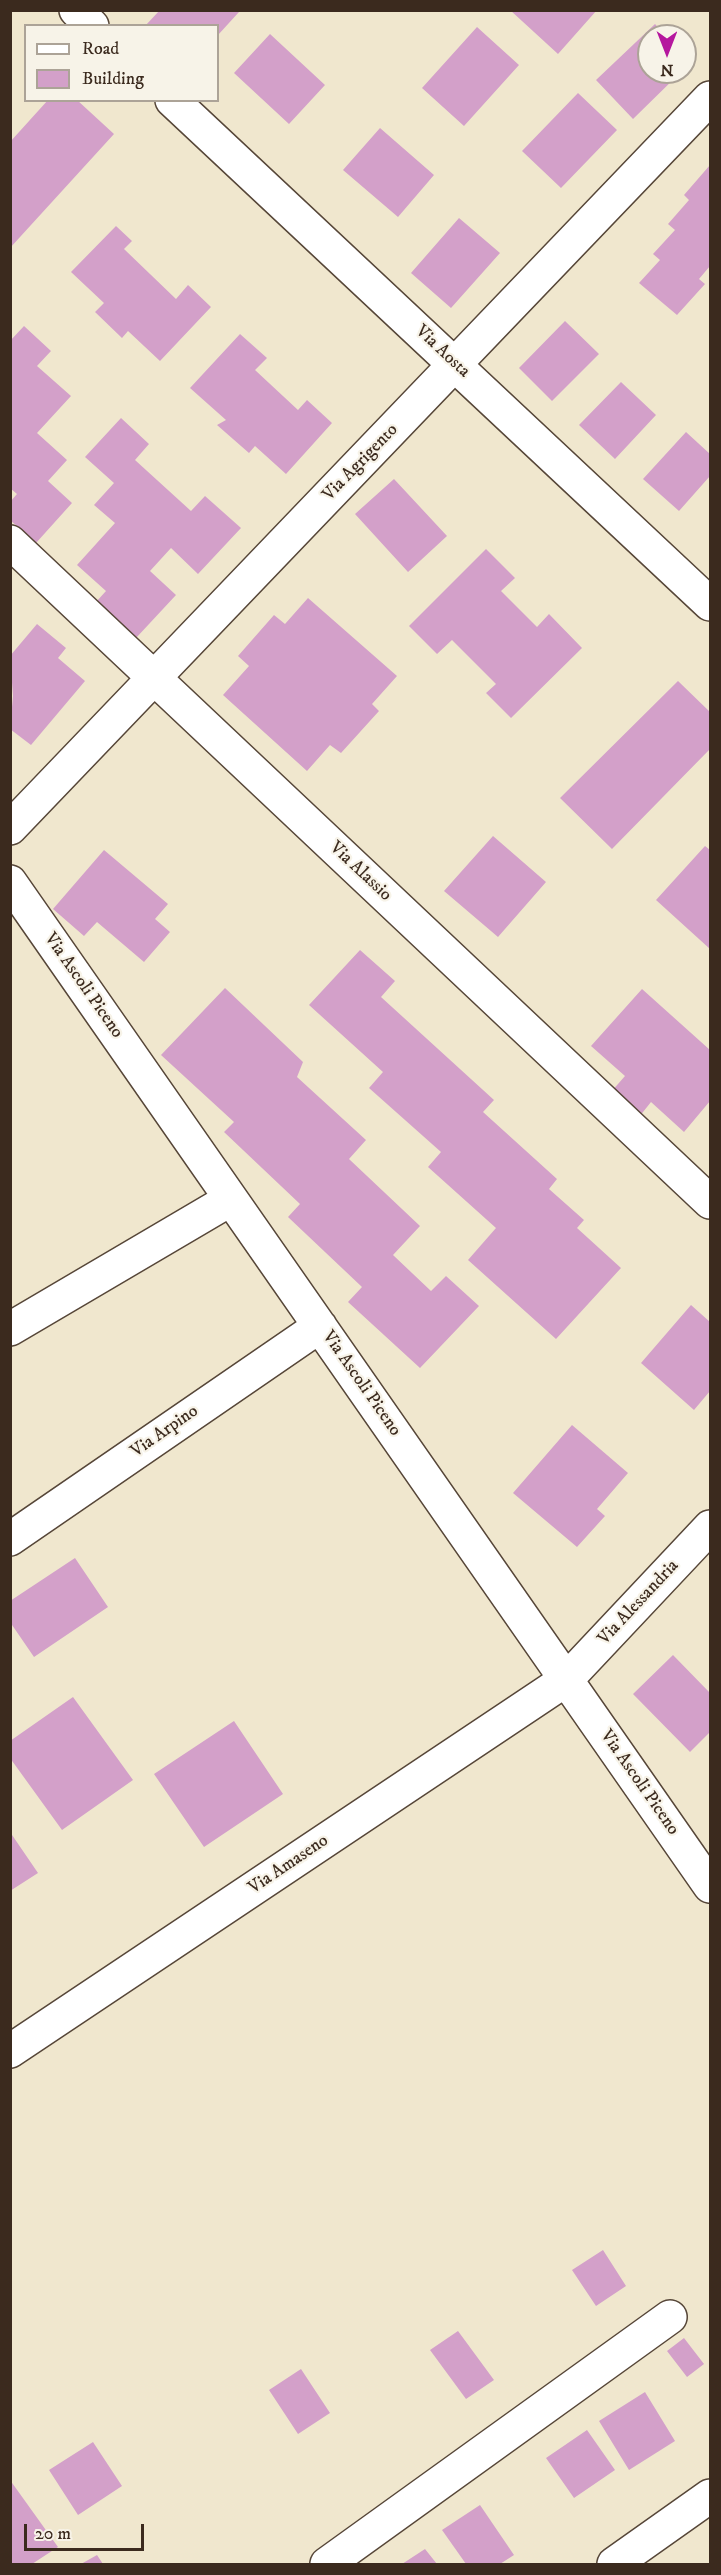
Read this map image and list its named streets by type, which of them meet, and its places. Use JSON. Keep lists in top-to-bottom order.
{
  "streets": {
    "street": [
      "Via Aosta",
      "Via Agrigento",
      "Via Alassio",
      "Via Ascoli Piceno",
      "Via Arpino",
      "Via Alessandria",
      "Via Amaseno"
    ]
  },
  "crossings": [
    ["Via Aosta", "Via Agrigento"],
    ["Via Agrigento", "Via Alassio"],
    ["Via Ascoli Piceno", "Via Arpino"],
    ["Via Ascoli Piceno", "Via Alessandria"],
    ["Via Ascoli Piceno", "Via Amaseno"],
    ["Via Alessandria", "Via Amaseno"]
  ],
  "legend": ["Road", "Building"],
  "scale_bar": "20 m",
  "north": "bottom"
}
